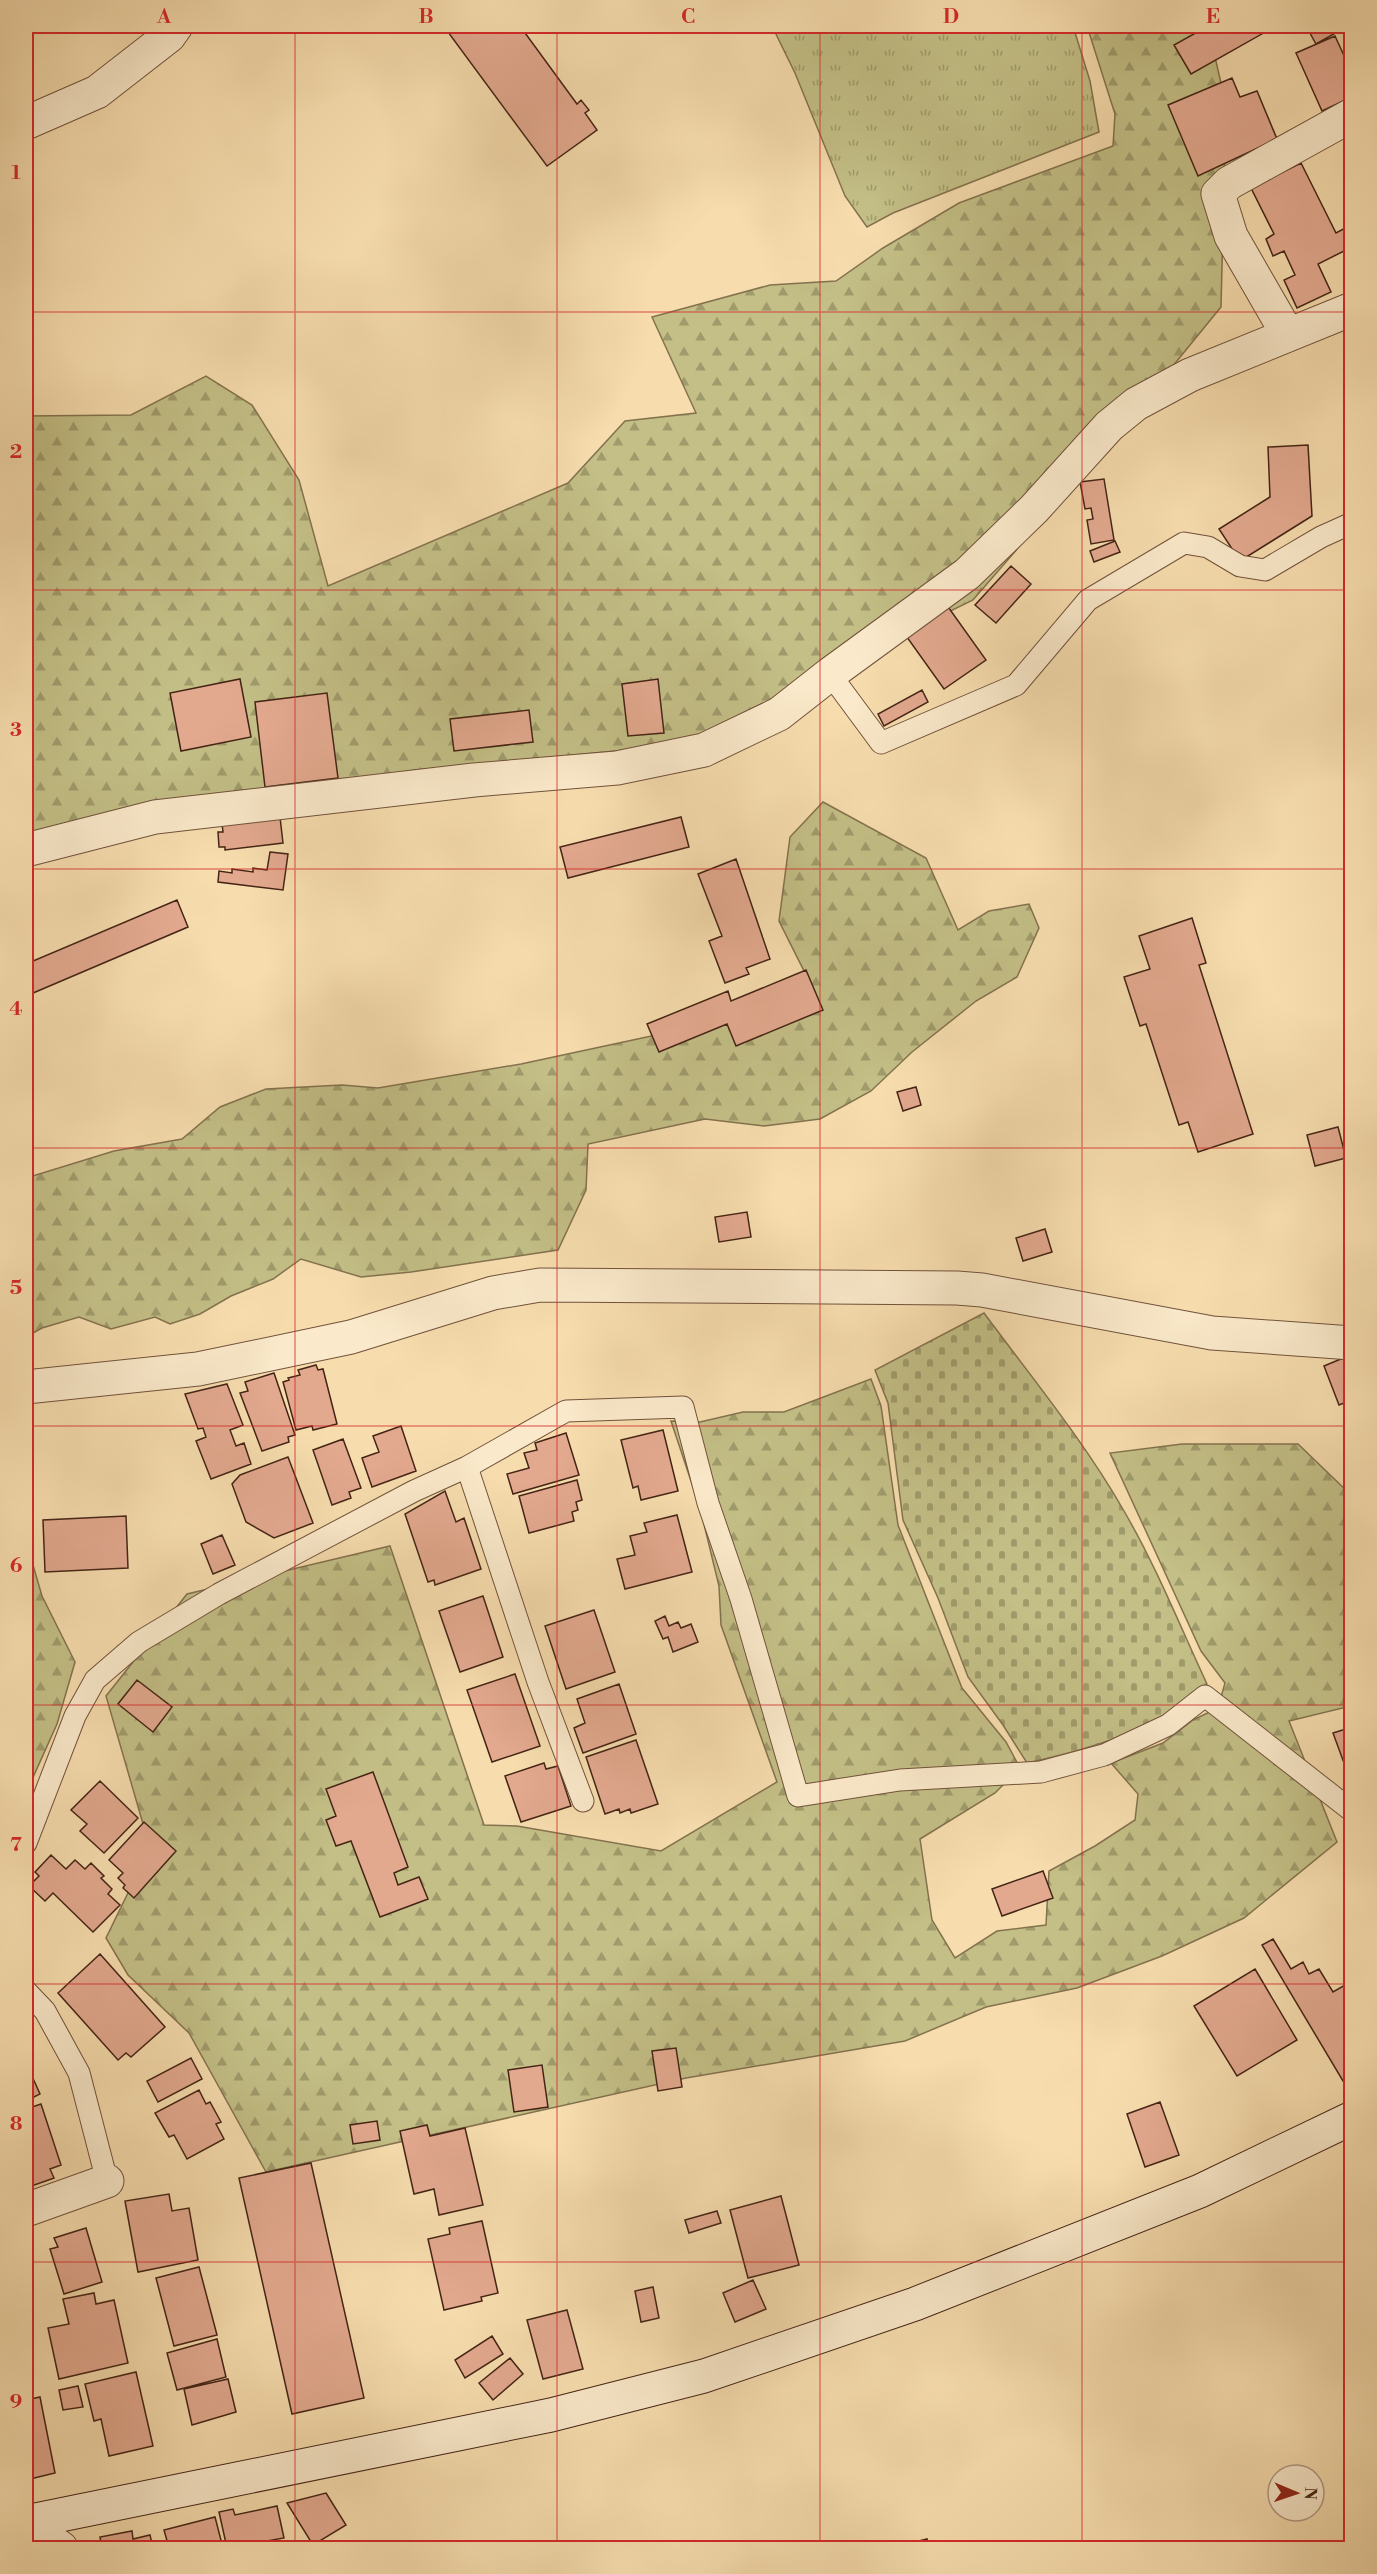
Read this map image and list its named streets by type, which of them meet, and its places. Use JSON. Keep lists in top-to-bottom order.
{
  "north": "right",
  "grid": {
    "columns": [
      "A",
      "B",
      "C",
      "D",
      "E"
    ],
    "rows": [
      "1",
      "2",
      "3",
      "4",
      "5",
      "6",
      "7",
      "8",
      "9"
    ]
  }
}
